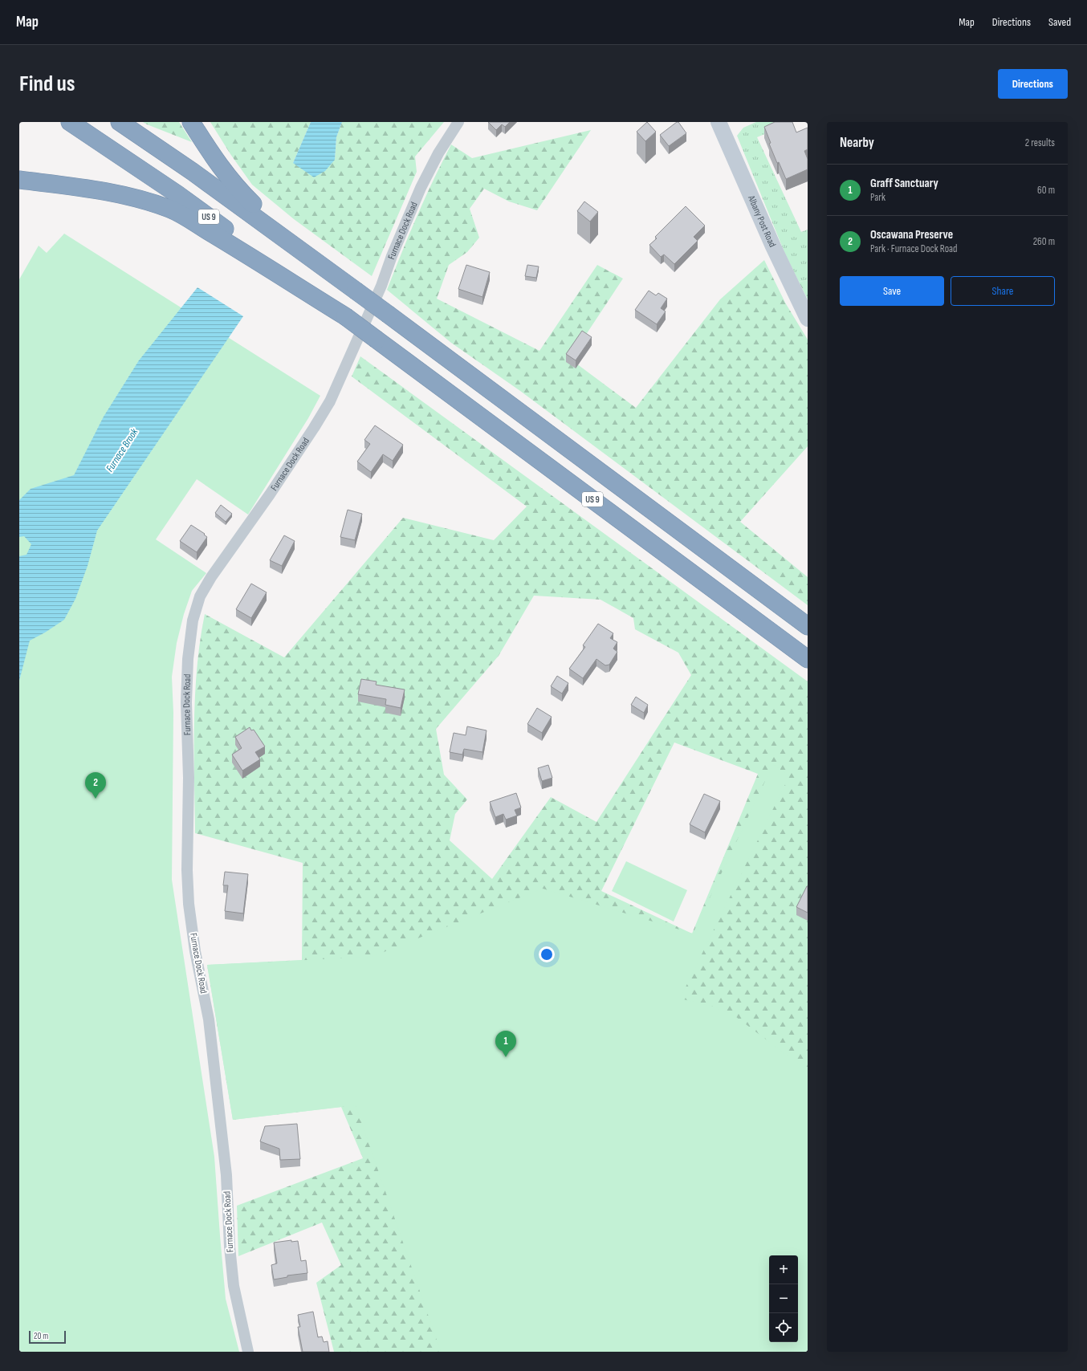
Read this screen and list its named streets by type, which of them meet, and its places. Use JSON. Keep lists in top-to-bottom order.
{
  "streets": {
    "highway": ["US 9"],
    "main road": ["Albany Post Road"],
    "street": ["Furnace Dock Road"]
  },
  "water": ["Furnace Brook"],
  "scale_bar": "20 m",
  "page": {
    "header": "Map",
    "nav": ["Map", "Directions", "Saved"],
    "buttons": [
      "Directions",
      ["Save", "Share"]
    ],
    "title": "Find us",
    "heading": ["Nearby", "2 results"],
    "list": [
      {
        "mark": "1",
        "name": "Graff Sanctuary",
        "note": "Park",
        "value": "60 m"
      },
      {
        "mark": "2",
        "name": "Oscawana Preserve",
        "note": "Park · Furnace Dock Road",
        "value": "260 m"
      }
    ],
    "pins": ["2", "1"],
    "map_buttons": ["+", "−"],
    "scale": "20 m"
  }
}
